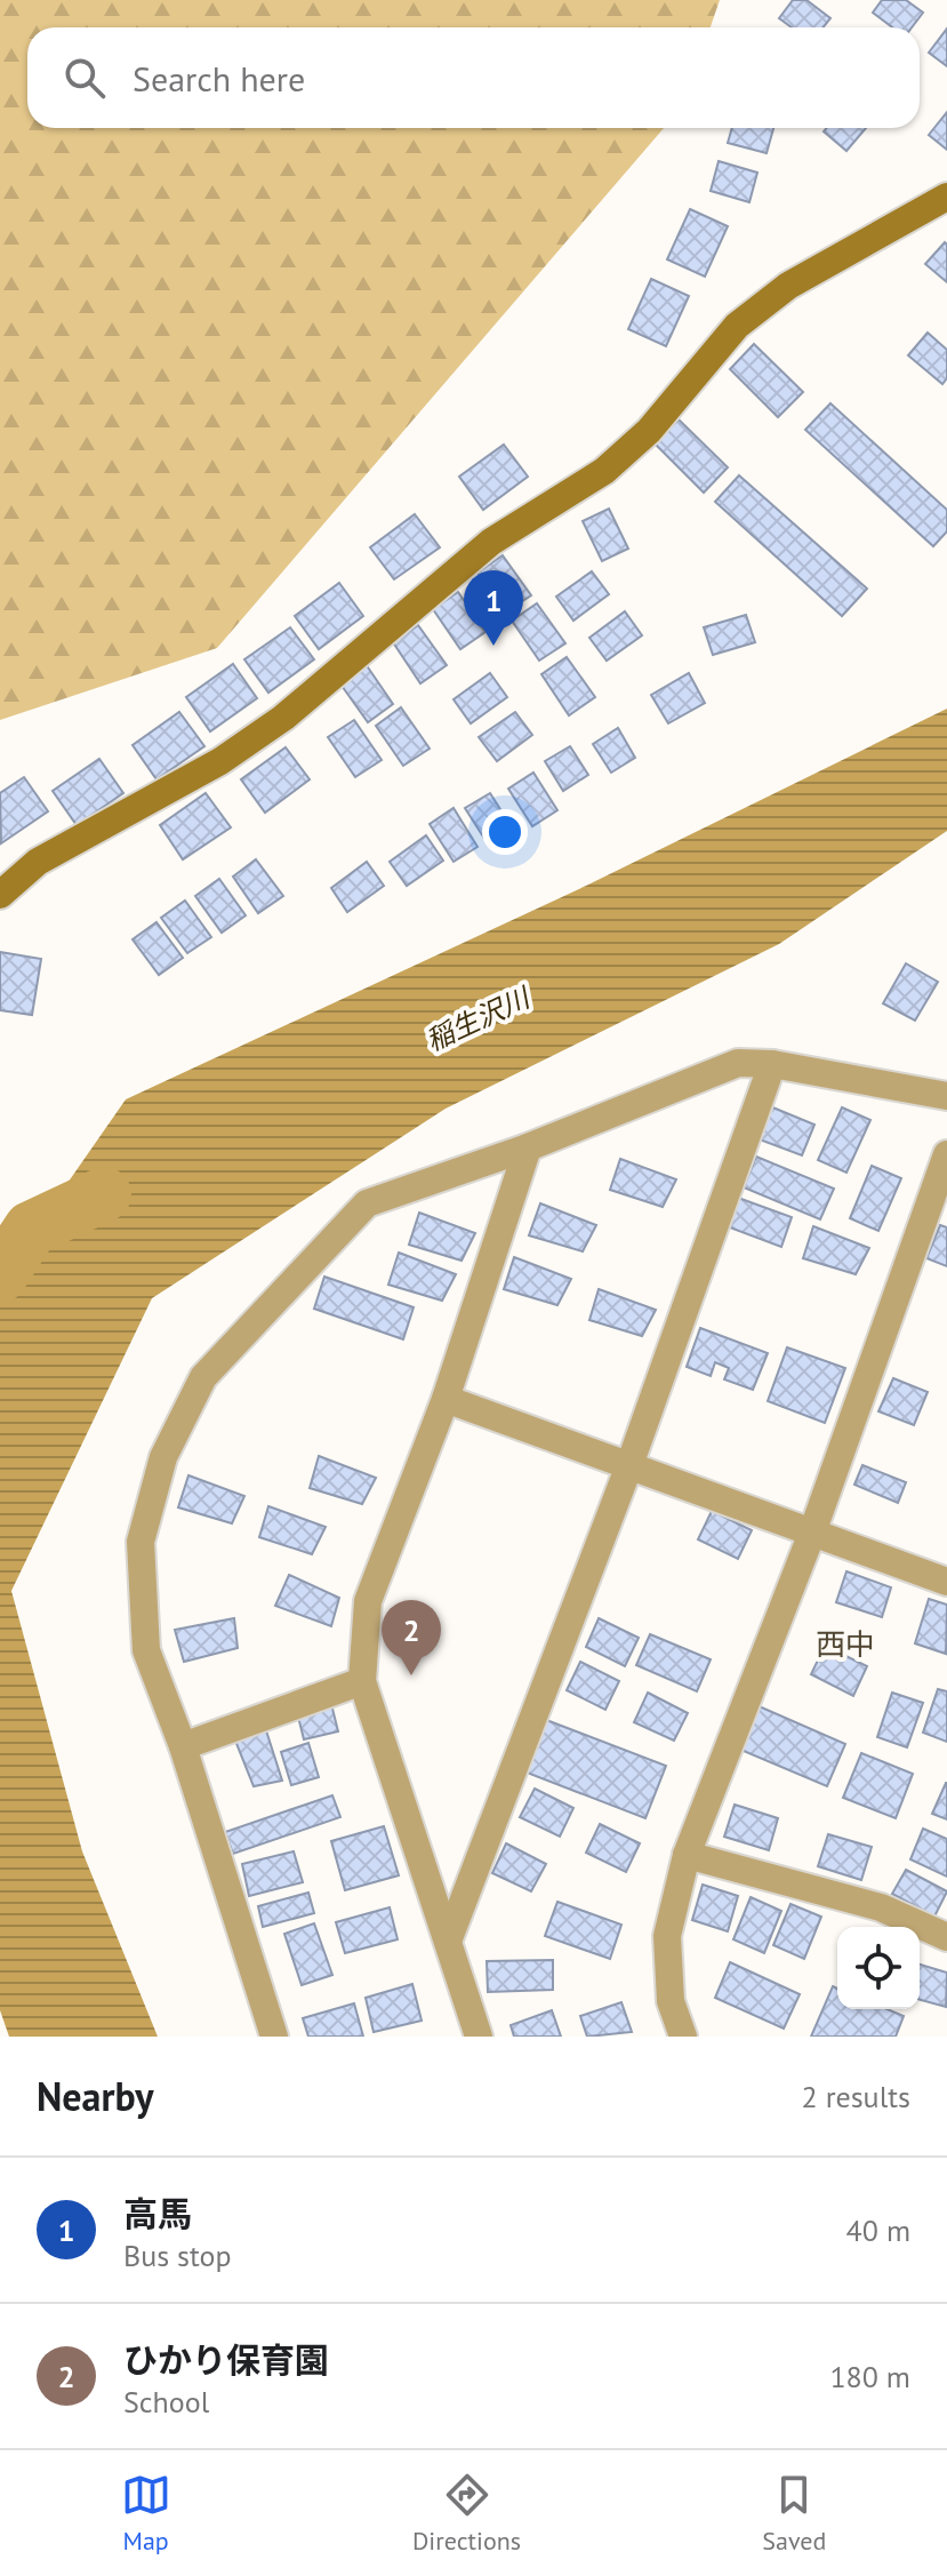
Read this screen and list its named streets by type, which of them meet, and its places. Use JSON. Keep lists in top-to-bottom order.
{
  "districts": ["西中"],
  "water": ["稲生沢川"],
  "page": {
    "search": "Search here",
    "pins": ["1", "2"],
    "heading": ["Nearby", "2 results"],
    "list": [
      {
        "mark": "1",
        "name": "高馬",
        "note": "Bus stop",
        "value": "40 m"
      },
      {
        "mark": "2",
        "name": "ひかり保育園",
        "note": "School",
        "value": "180 m"
      }
    ],
    "nav": ["Map", "Directions", "Saved"]
  }
}
